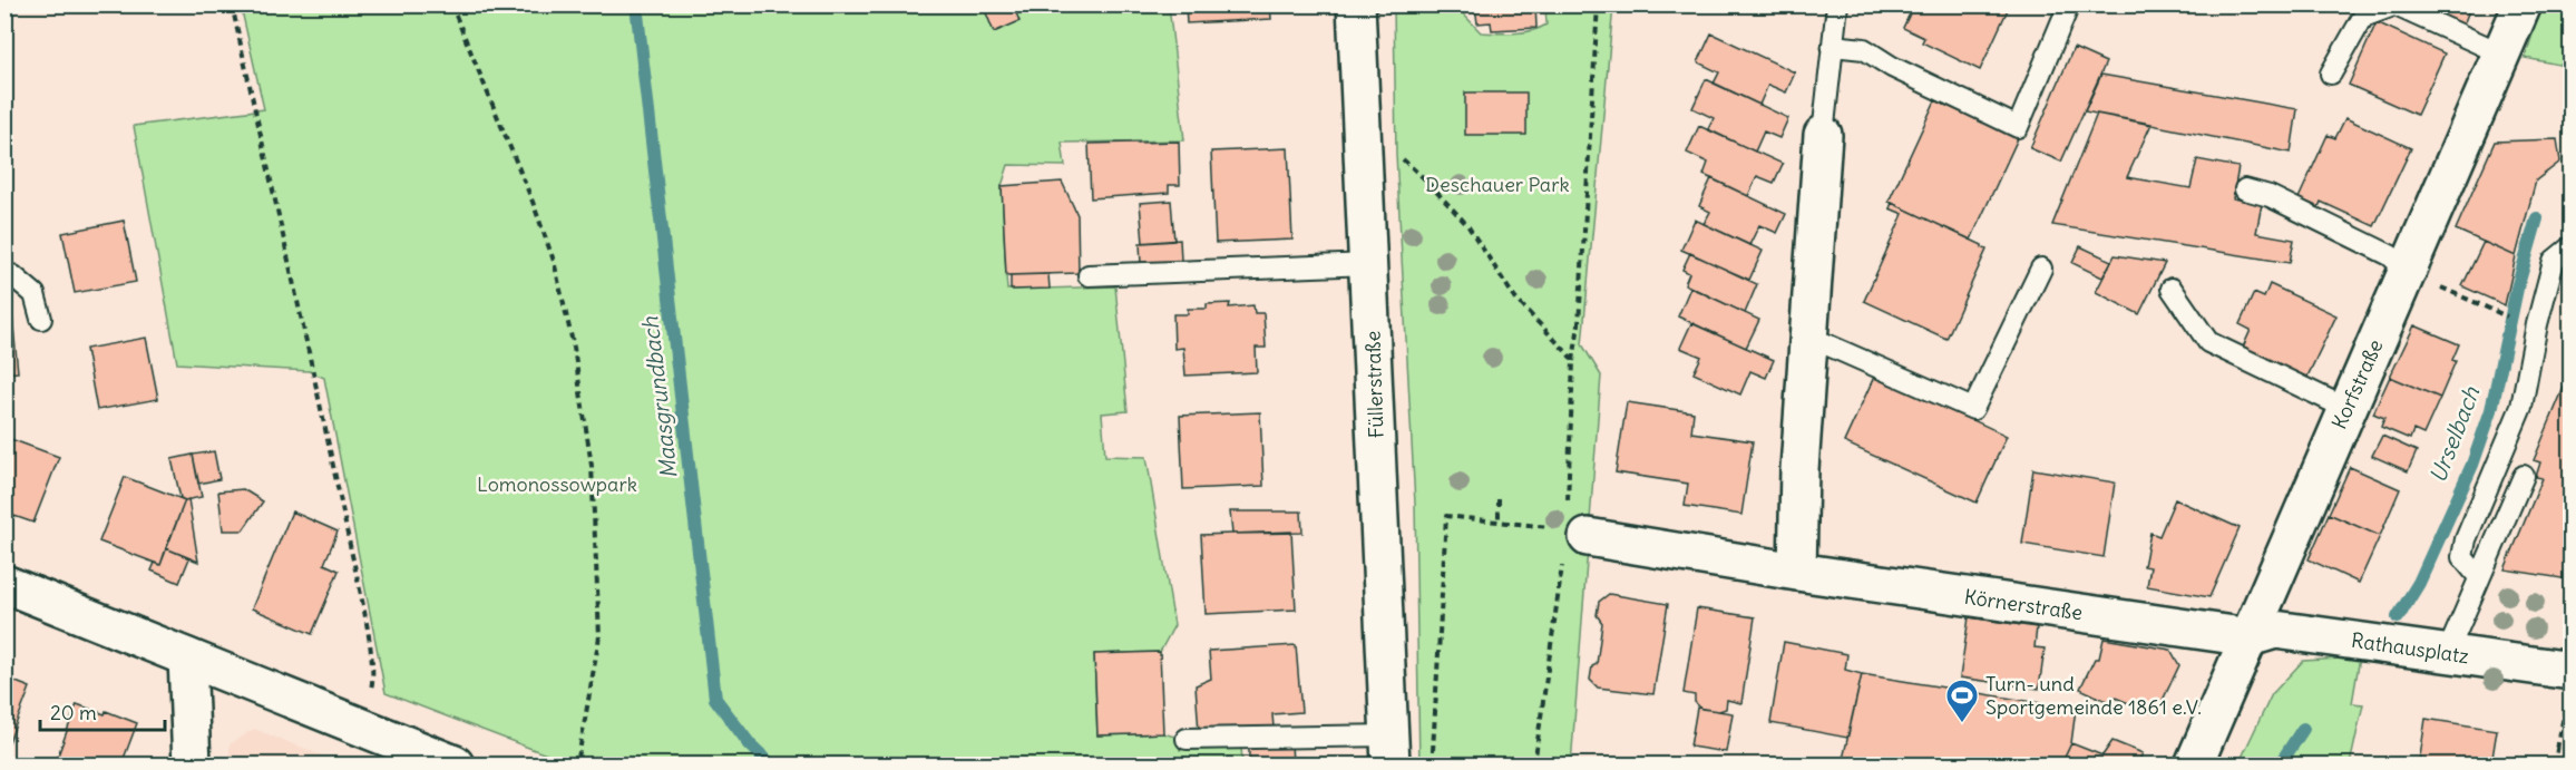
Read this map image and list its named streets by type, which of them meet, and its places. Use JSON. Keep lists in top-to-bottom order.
{
  "streets": {
    "street": [
      "Füllerstraße",
      "Korfstraße",
      "Körnerstraße",
      "Rathausplatz"
    ]
  },
  "crossings": [
    ["Korfstraße", "Körnerstraße"],
    ["Korfstraße", "Rathausplatz"],
    ["Körnerstraße", "Rathausplatz"]
  ],
  "water": ["Maasgrundbach", "Urselbach"],
  "parks": ["Deschauer Park", "Lomonossowpark"],
  "places": {
    "sports": ["Turn- und Sportgemeinde 1861 e.V."]
  },
  "scale_bar": "20 m"
}
